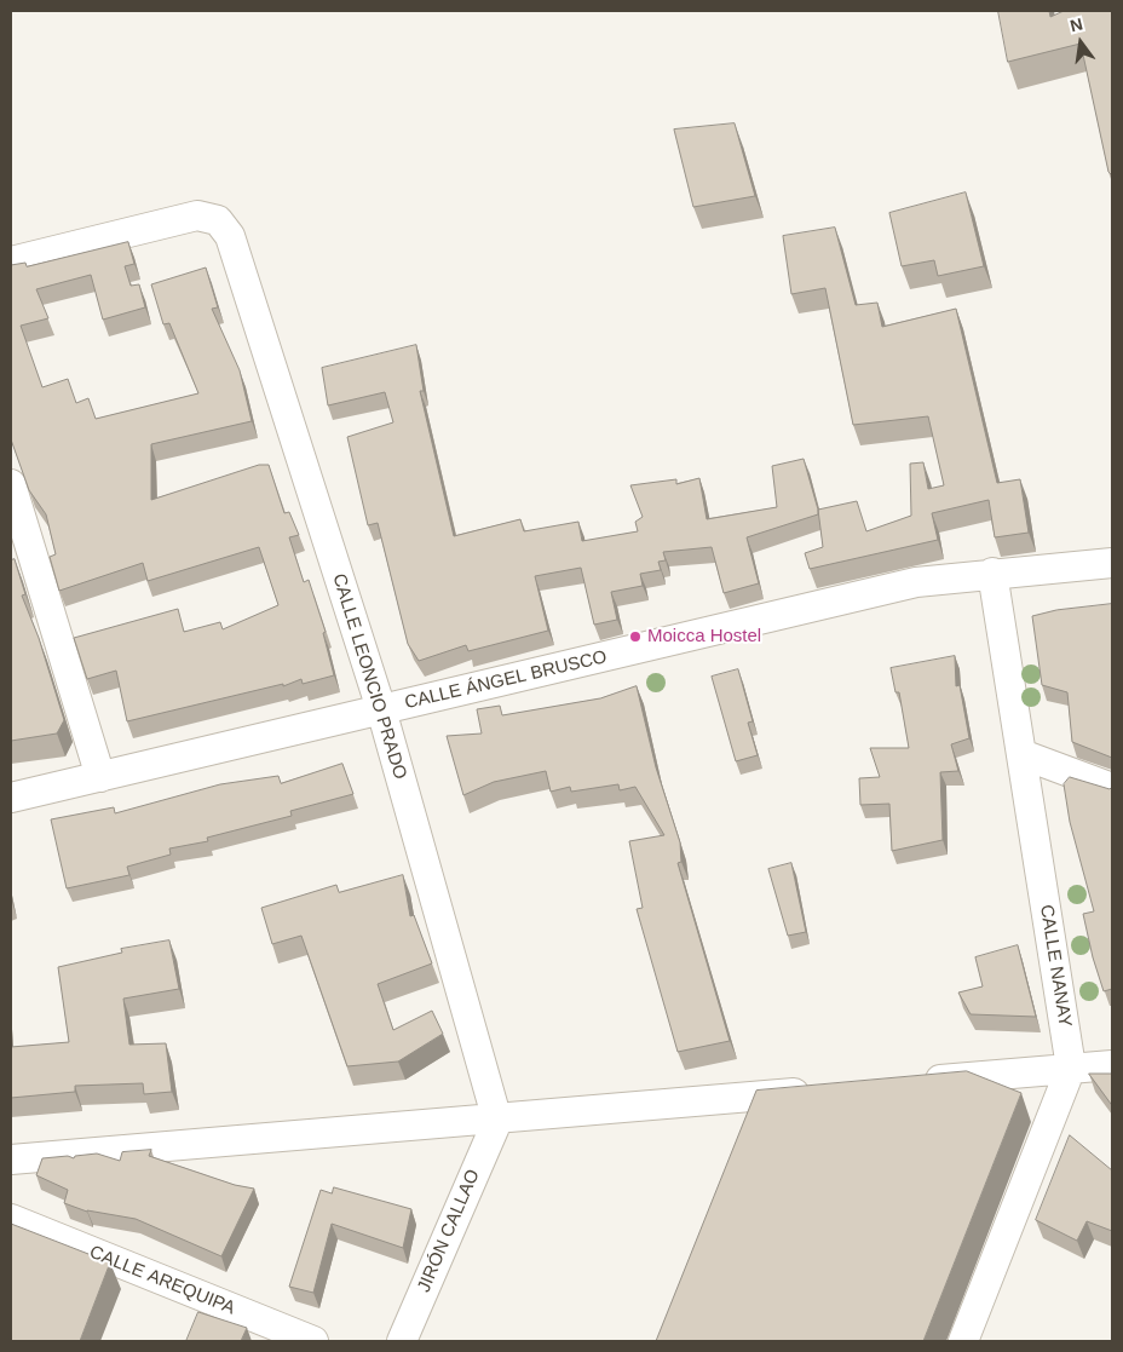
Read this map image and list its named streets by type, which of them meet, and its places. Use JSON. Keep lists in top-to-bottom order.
{
  "streets": {
    "street": [
      "CALLE LEONCIO PRADO",
      "CALLE ÁNGEL BRUSCO",
      "CALLE NANAY",
      "JIRÓN CALLAO",
      "CALLE AREQUIPA"
    ]
  },
  "crossings": [
    ["CALLE LEONCIO PRADO", "CALLE ÁNGEL BRUSCO"],
    ["CALLE LEONCIO PRADO", "JIRÓN CALLAO"],
    ["CALLE ÁNGEL BRUSCO", "CALLE NANAY"]
  ],
  "places": ["Moicca Hostel"],
  "north": "top"
}
